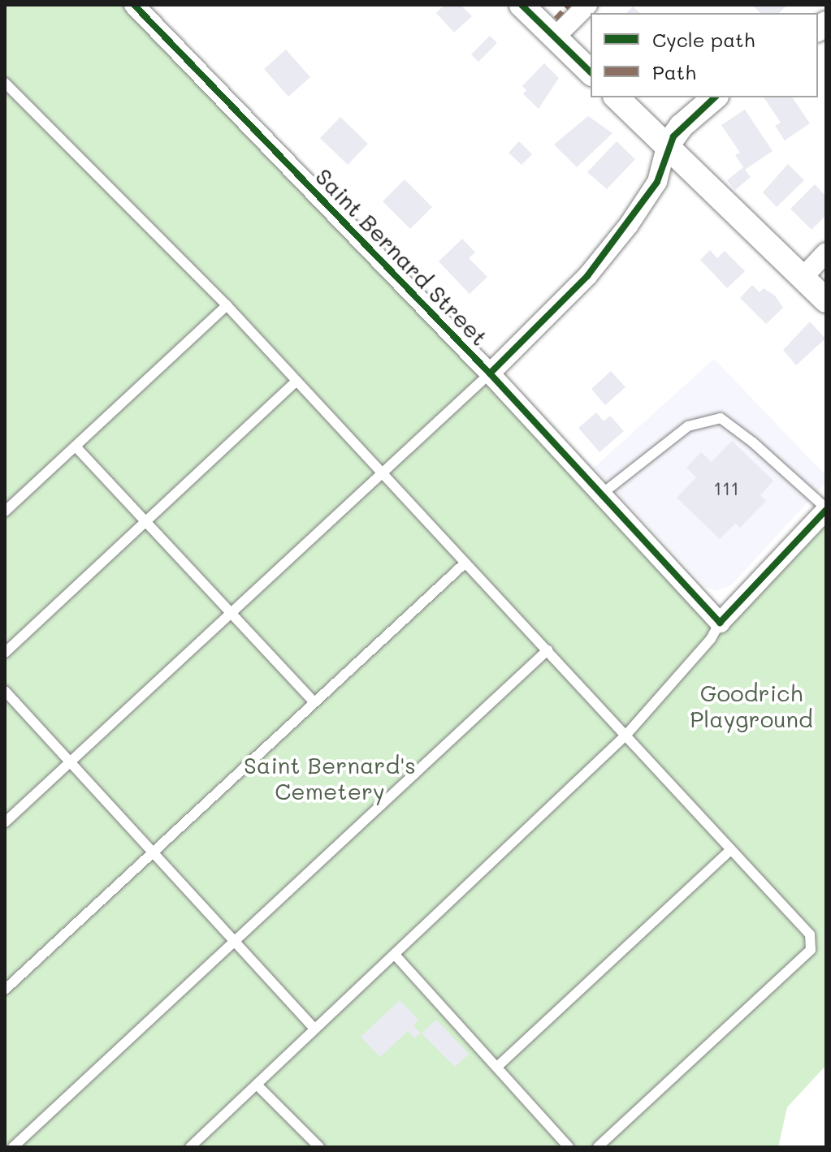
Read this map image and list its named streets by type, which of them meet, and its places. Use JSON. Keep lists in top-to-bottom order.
{
  "streets": {
    "street": ["Saint Bernard Street"]
  },
  "parks": ["Goodrich Playground", "Saint Bernard's Cemetery"],
  "house_numbers": ["111"],
  "legend": ["Cycle path", "Path"]
}
